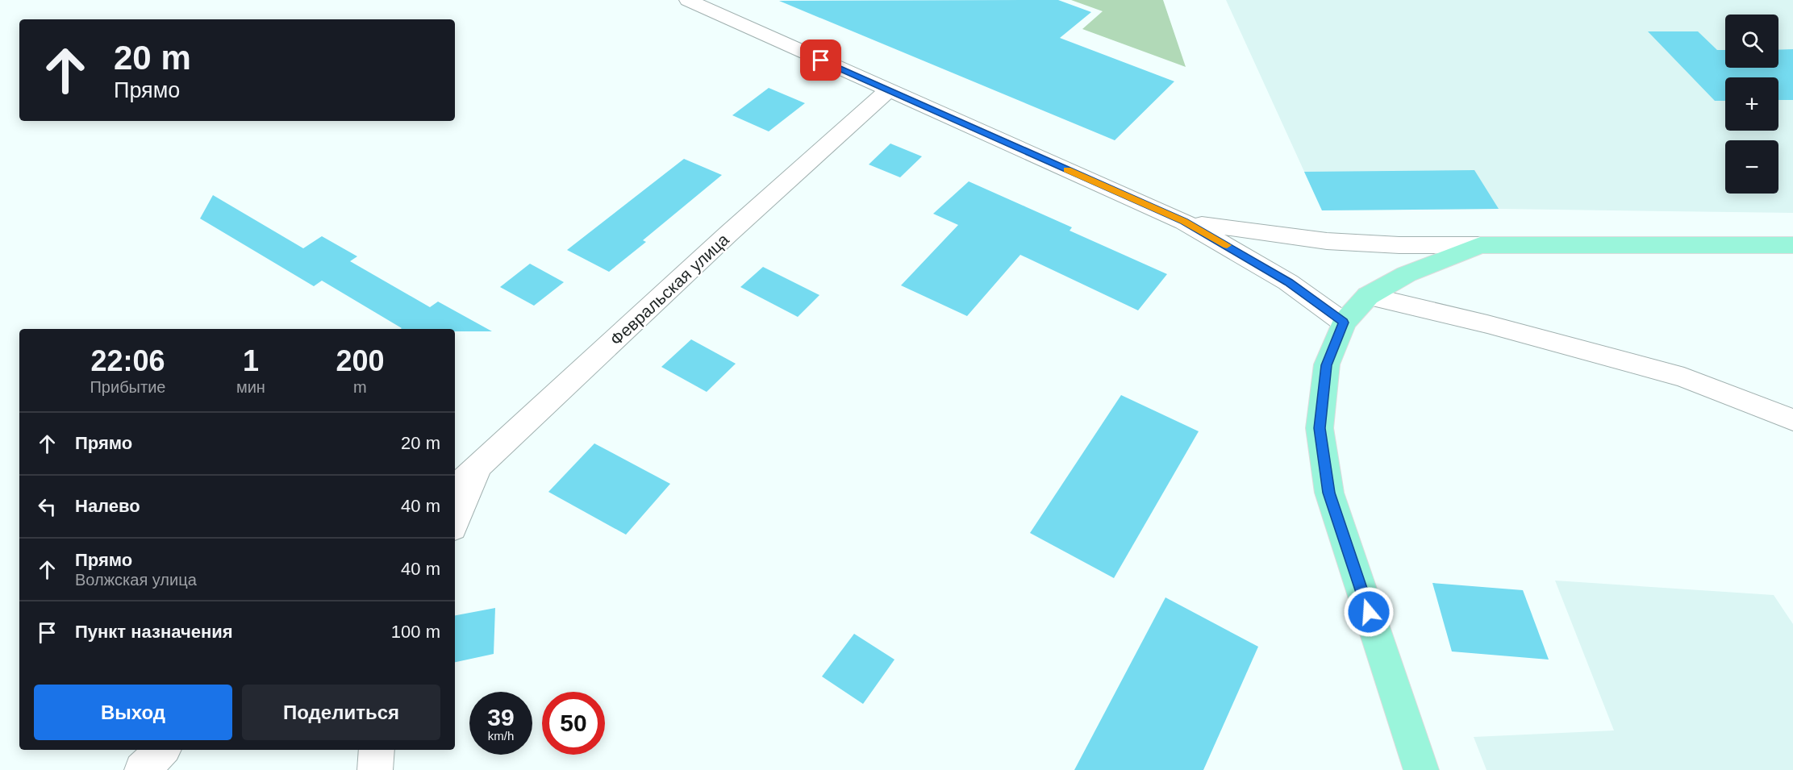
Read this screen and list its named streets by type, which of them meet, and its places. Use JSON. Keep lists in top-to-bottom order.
{
  "streets": {
    "street": ["Февральская улица"]
  },
  "page": {
    "map_buttons": ["+", "−"],
    "turn": ["20 m", "Прямо"],
    "eta": [
      "22:06",
      "Прибытие",
      "1",
      "мин",
      "200",
      "m"
    ],
    "list": [
      {
        "name": "Прямо",
        "value": "20 m"
      },
      {
        "name": "Налево",
        "value": "40 m"
      },
      {
        "name": "Прямо",
        "note": "Волжская улица",
        "value": "40 m"
      },
      {
        "name": "Пункт назначения",
        "value": "100 m"
      }
    ],
    "buttons": ["Выход", "Поделиться"],
    "speed": "39 km/h",
    "limit": "50"
  }
}
